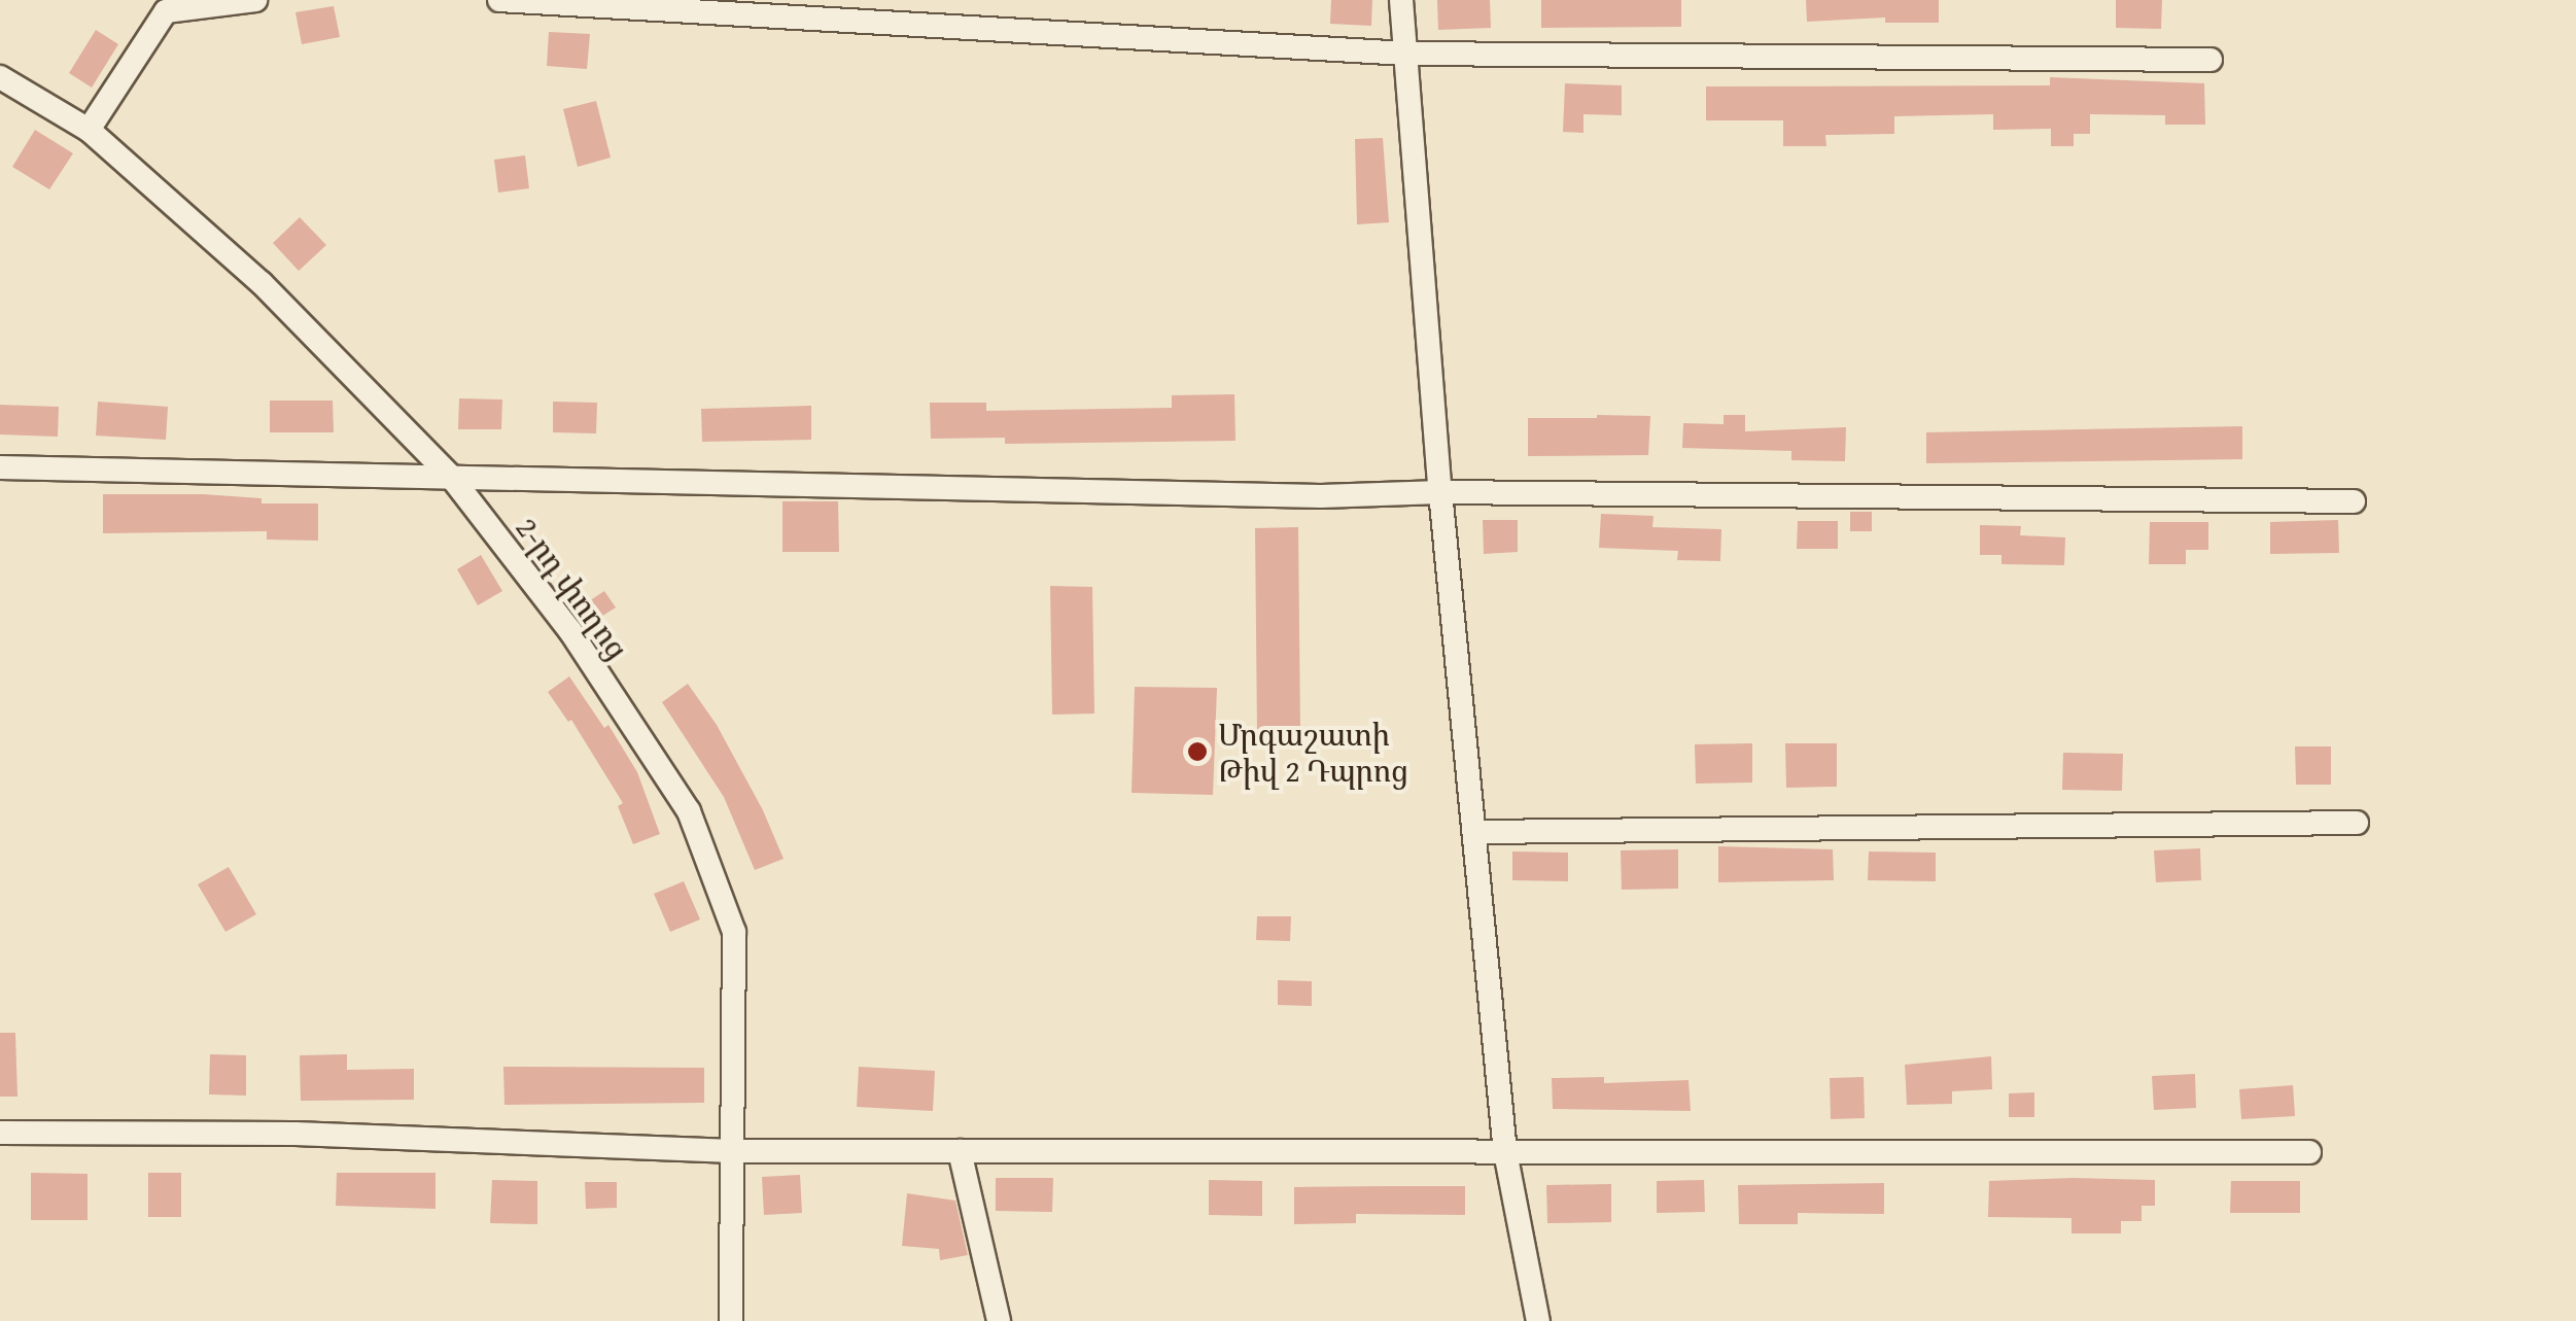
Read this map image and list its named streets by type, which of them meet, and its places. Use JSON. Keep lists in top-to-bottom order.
{
  "streets": {
    "street": ["2-րդ փողոց"]
  },
  "places": ["Մրգաշատի Թիվ 2 Դպրոց"]
}
